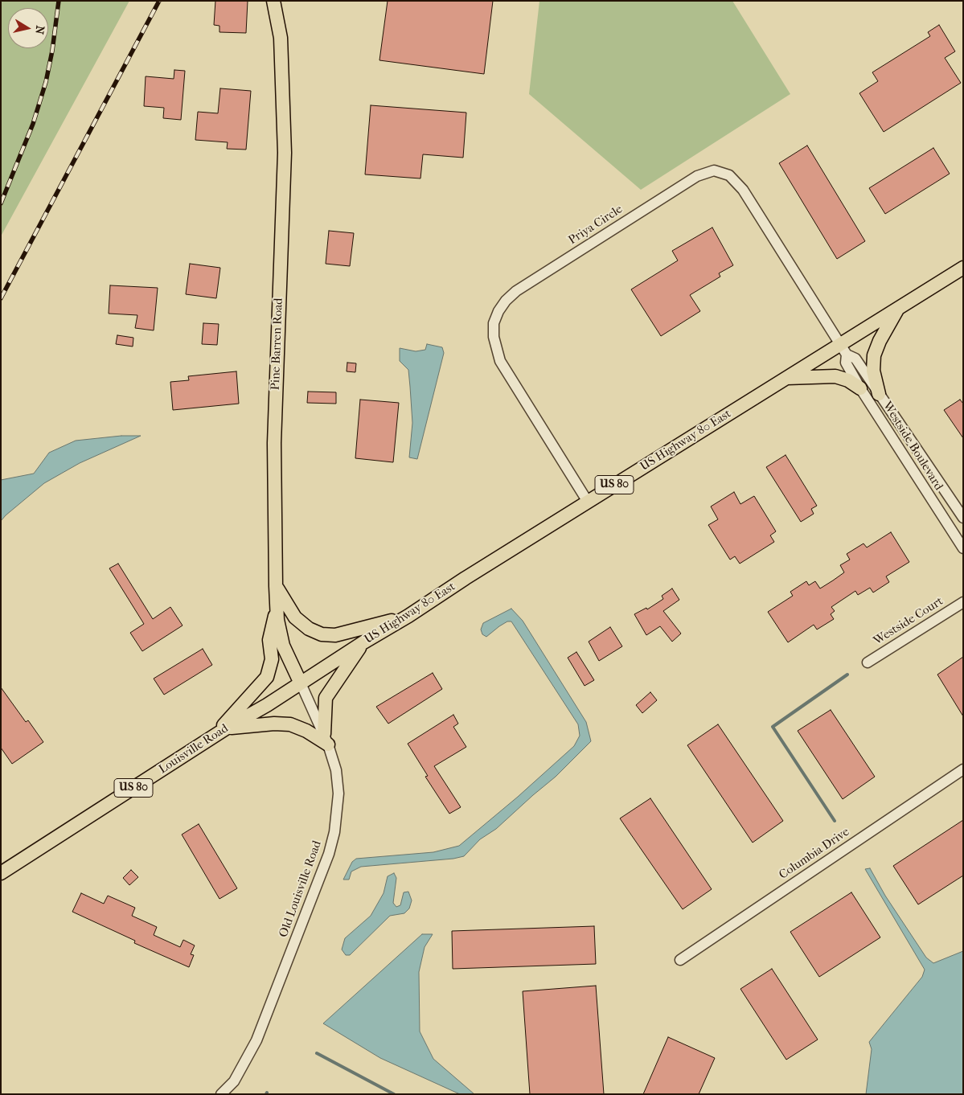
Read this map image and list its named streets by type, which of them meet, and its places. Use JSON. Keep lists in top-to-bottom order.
{
  "streets": {
    "main road": [
      "Pine Barren Road",
      "US Highway 80 East",
      "US 80",
      "Louisville Road"
    ],
    "street": [
      "Priya Circle",
      "Westside Boulevard",
      "Westside Court",
      "Columbia Drive",
      "Old Louisville Road"
    ]
  },
  "crossings": [
    ["Priya Circle", "US Highway 80 East"],
    ["Priya Circle", "Westside Boulevard"],
    ["Pine Barren Road", "US Highway 80 East"],
    ["Pine Barren Road", "Old Louisville Road"],
    ["US Highway 80 East", "Westside Boulevard"],
    ["US Highway 80 East", "Louisville Road"],
    ["US Highway 80 East", "Old Louisville Road"]
  ],
  "north": "right"
}
